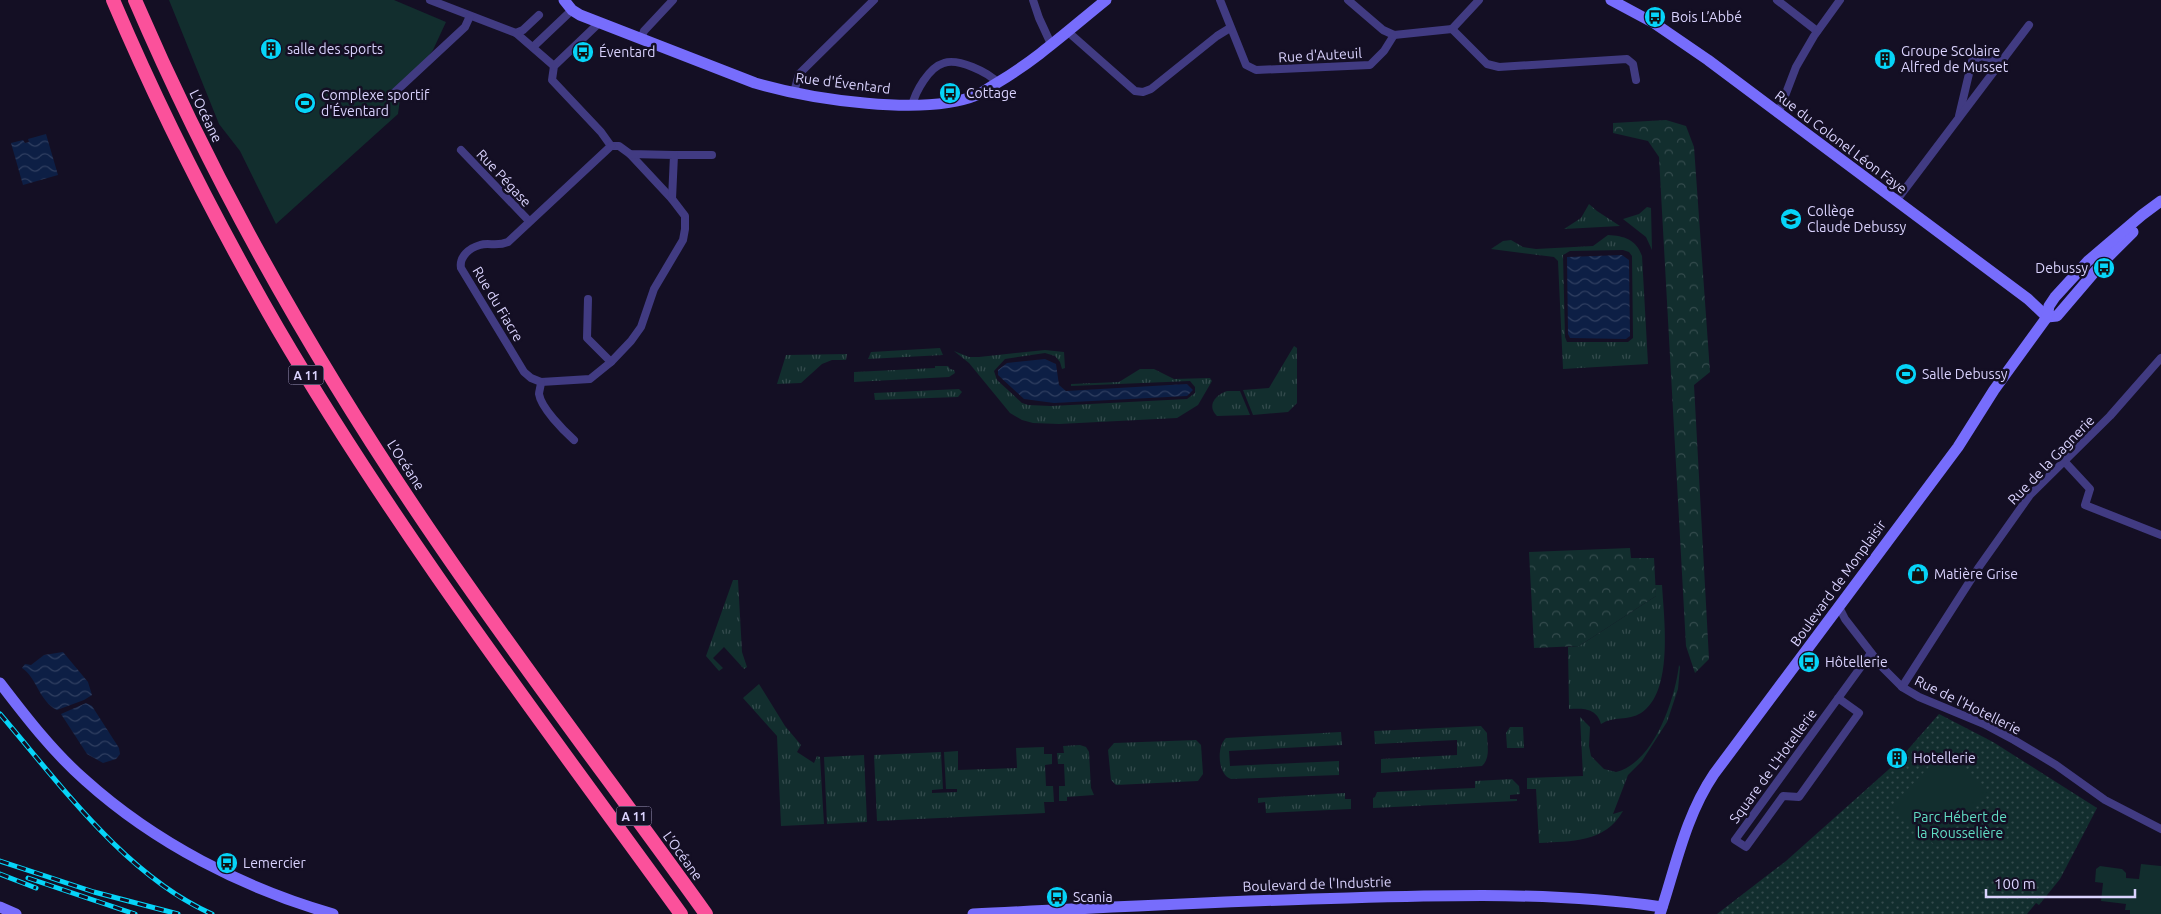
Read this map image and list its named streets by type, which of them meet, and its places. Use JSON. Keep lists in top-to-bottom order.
{
  "streets": {
    "highway": ["L’Océane", "A 11"],
    "street": [
      "Rue d'Auteuil",
      "Rue d'Éventard",
      "Rue du Colonel Léon Faye",
      "Rue Pégase",
      "Rue du Fiacre",
      "Rue de la Gagnerie",
      "Boulevard de Monplaisir",
      "Rue de l'Hotellerie",
      "Square de L'Hotellerie",
      "Boulevard de l'Industrie"
    ]
  },
  "crossings": [
    ["Rue du Colonel Léon Faye", "Boulevard de Monplaisir"],
    ["Rue Pégase", "Rue du Fiacre"],
    ["Rue de la Gagnerie", "Rue de l'Hotellerie"],
    ["Boulevard de Monplaisir", "Rue de l'Hotellerie"],
    ["Boulevard de Monplaisir", "Boulevard de l'Industrie"],
    ["Rue de l'Hotellerie", "Square de L'Hotellerie"]
  ],
  "parks": ["Parc Hébert de la Rousselière"],
  "places": {
    "bus stop": [
      "Bois L’Abbé",
      "Éventard",
      "Cottage",
      "Debussy",
      "Hôtellerie",
      "Lemercier",
      "Scania"
    ],
    "building": ["salle des sports", "Groupe Scolaire Alfred de Musset", "Hotellerie"],
    "sports": ["Complexe sportif d'Éventard", "Salle Debussy"],
    "school or university": ["Collège Claude Debussy"],
    "shop": ["Matière Grise"]
  },
  "scale_bar": "100 m"
}
